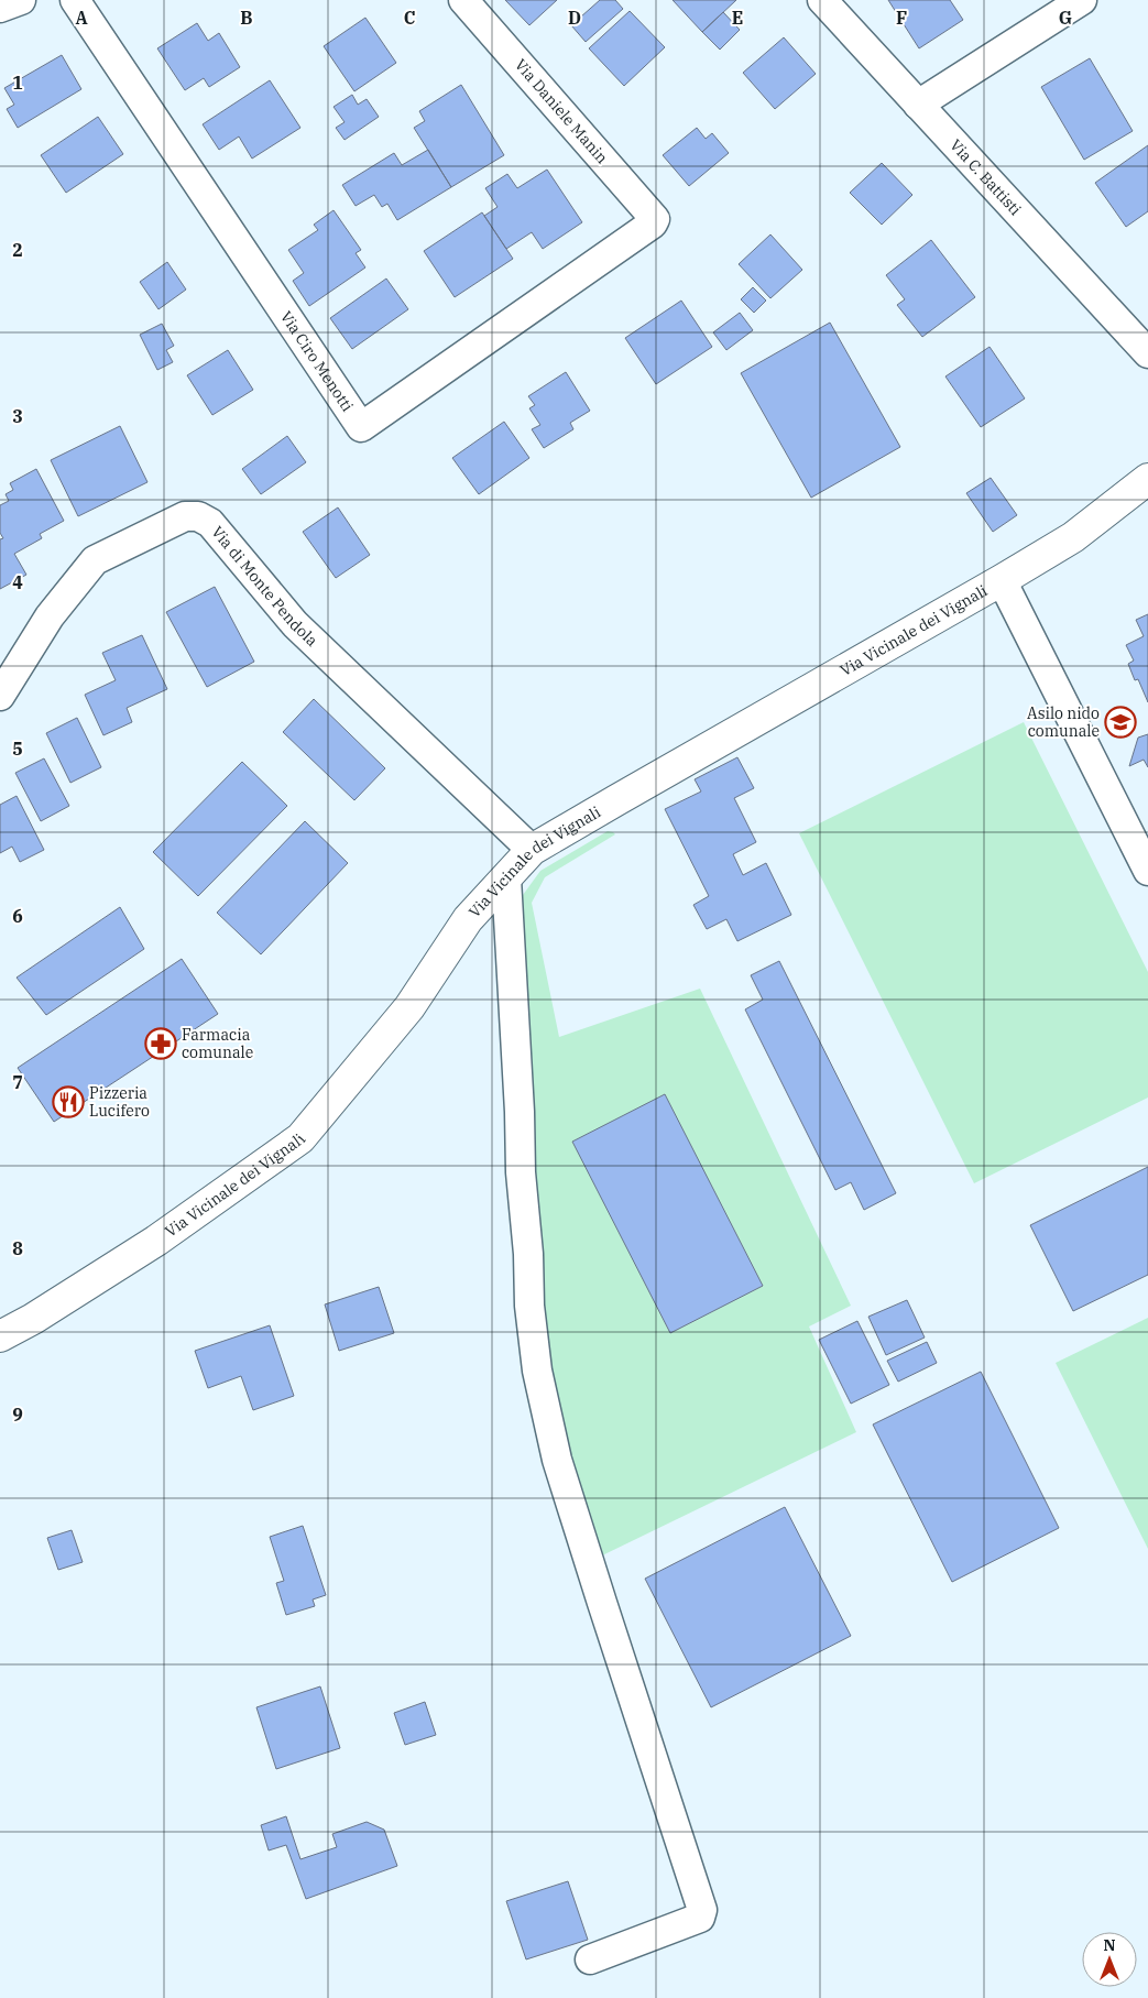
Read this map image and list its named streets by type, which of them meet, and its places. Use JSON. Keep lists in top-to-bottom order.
{
  "streets": {
    "street": [
      "Via Daniele Manin",
      "Via C. Battisti",
      "Via Ciro Menotti",
      "Via di Monte Pendola",
      "Via Vicinale dei Vignali"
    ]
  },
  "crossings": [
    ["Via Daniele Manin", "Via Ciro Menotti"],
    ["Via di Monte Pendola", "Via Vicinale dei Vignali"]
  ],
  "places": {
    "school or university": ["Asilo nido comunale"],
    "pharmacy": ["Farmacia comunale"],
    "restaurant": ["Pizzeria Lucifero"]
  },
  "north": "top",
  "grid": {
    "columns": [
      "A",
      "B",
      "C",
      "D",
      "E",
      "F",
      "G"
    ],
    "rows": [
      "1",
      "2",
      "3",
      "4",
      "5",
      "6",
      "7",
      "8",
      "9"
    ]
  }
}
